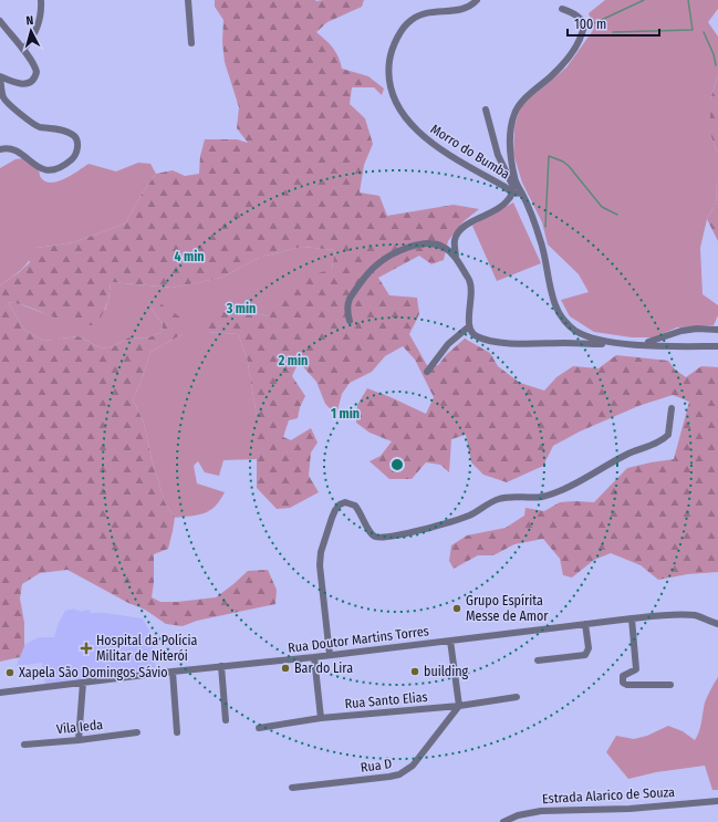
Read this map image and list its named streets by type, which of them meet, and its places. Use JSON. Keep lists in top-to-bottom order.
{
  "streets": {
    "street": [
      "Morro do Bumba",
      "Rua Doutor Martins Torres",
      "Rua Santo Elias",
      "Vila Ieda",
      "Rua D",
      "Estrada Alarico de Souza"
    ]
  },
  "crossings": [
    ["Rua Santo Elias", "Rua D"]
  ],
  "places": {
    "other": [
      "Grupo Espírita Messe de Amor",
      "Bar do Lira",
      "building",
      "Xapela São Domingos Sávio"
    ],
    "health": ["Hospital da Polícia Militar de Niterói"]
  },
  "scale_bar": "100 m",
  "north": "top",
  "rings": [
    "4 min",
    "3 min",
    "2 min",
    "1 min"
  ]
}
